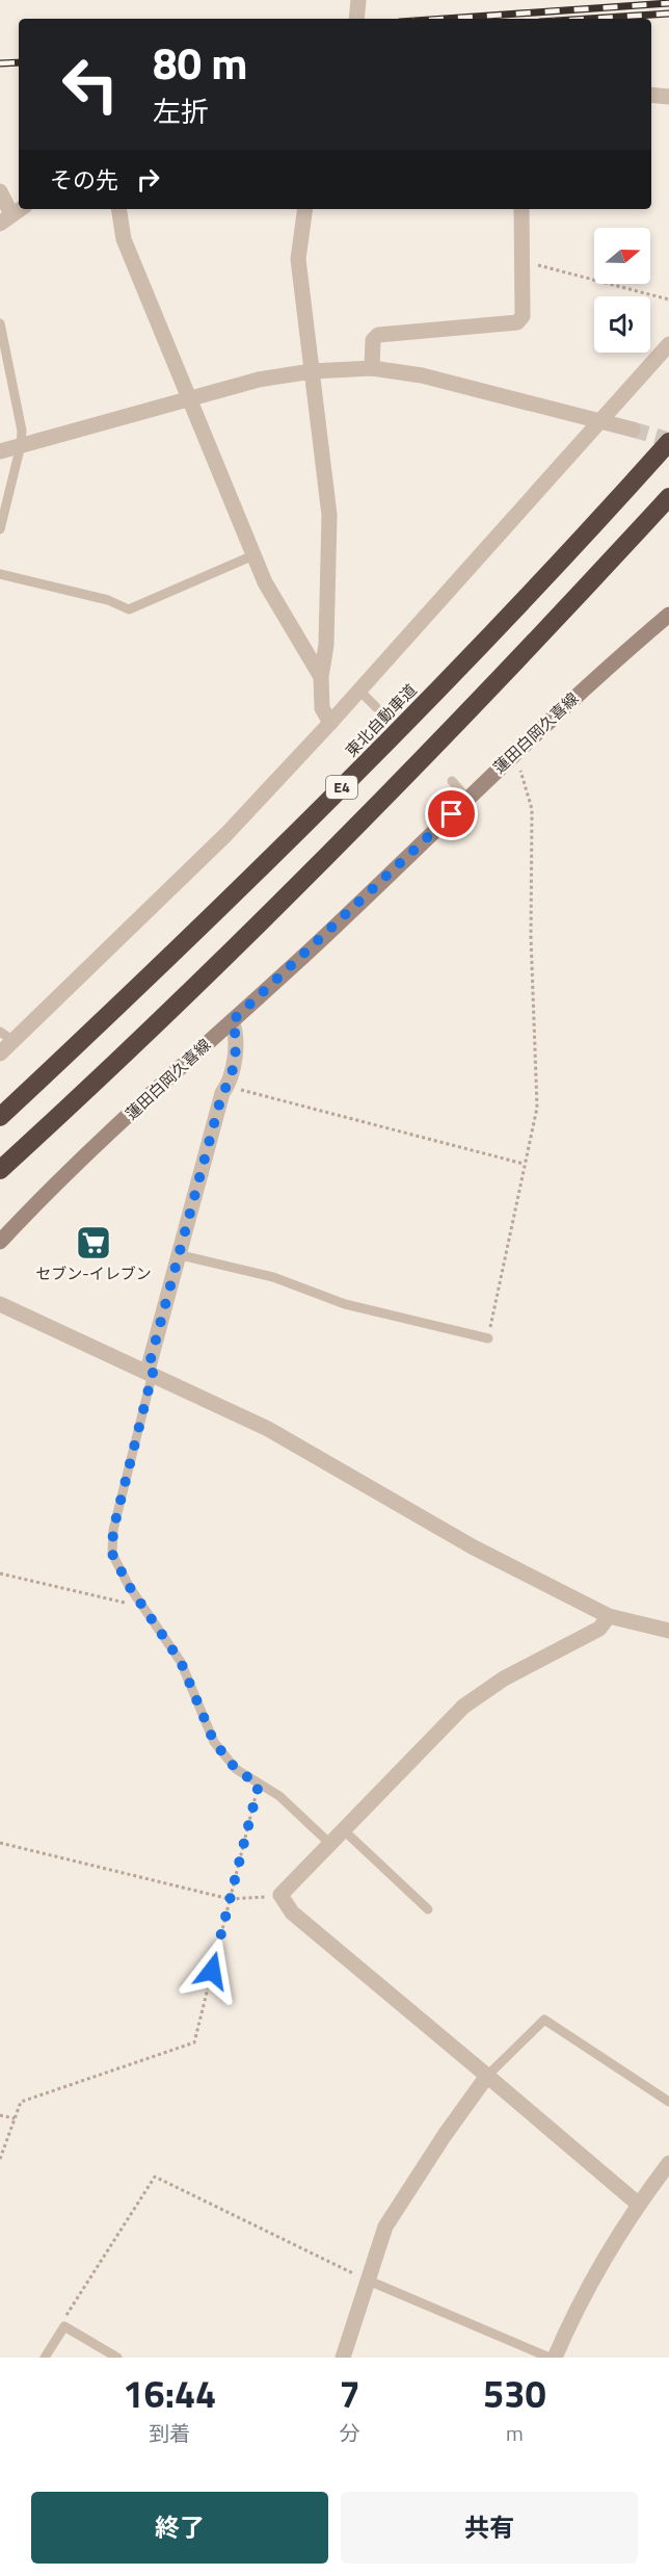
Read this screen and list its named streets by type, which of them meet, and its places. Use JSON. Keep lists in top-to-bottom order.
{
  "streets": {
    "highway": ["東北自動車道", "E4"],
    "main road": ["蓮田白岡久喜線"]
  },
  "places": {
    "supermarket": ["セブン-イレブン"]
  },
  "north": "right",
  "page": {
    "turn": ["80 m", "左折"],
    "then": "その先",
    "eta": [
      "16:44",
      "到着",
      "7",
      "分",
      "530",
      "m"
    ],
    "buttons": ["終了", "共有"]
  }
}
